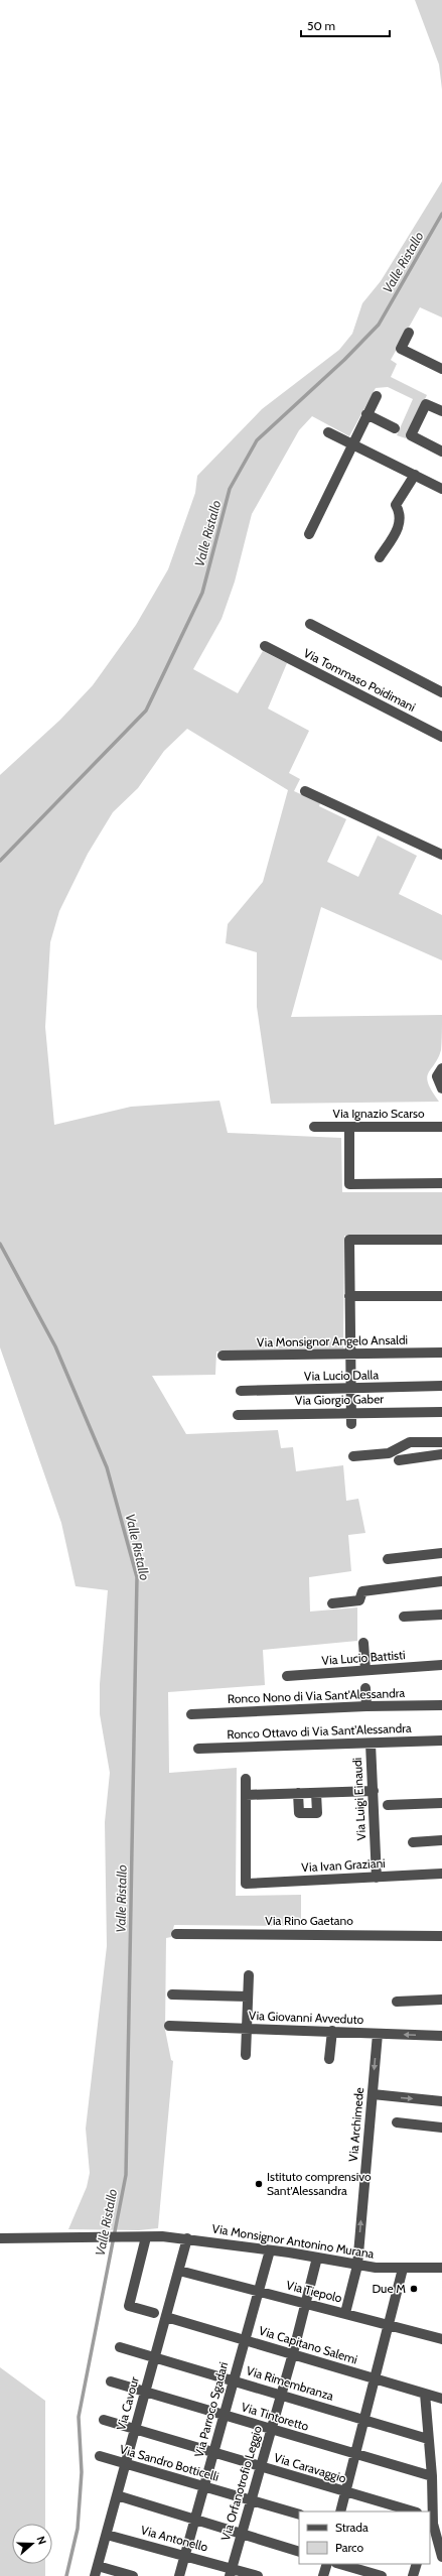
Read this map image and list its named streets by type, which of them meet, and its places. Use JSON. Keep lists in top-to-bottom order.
{
  "streets": {
    "street": [
      "Via Tommaso Poidimani",
      "Via Ignazio Scarso",
      "Via Monsignor Angelo Ansaldi",
      "Via Lucio Dalla",
      "Via Giorgio Gaber",
      "Via Lucio Battisti",
      "Ronco Nono di Via Sant'Alessandra",
      "Ronco Ottavo di Via Sant'Alessandra",
      "Via Luigi Einaudi",
      "Via Ivan Graziani",
      "Via Rino Gaetano",
      "Via Giovanni Avveduto",
      "Via Archimede",
      "Via Monsignor Antonino Murana",
      "Via Tiepolo",
      "Via Capitano Salemi",
      "Via Rimembranza",
      "Via Cavour",
      "Via Parroco Sgadari",
      "Via Tintoretto",
      "Via Sandro Botticelli",
      "Via Caravaggio",
      "Via Orfanotrofio Leggio",
      "Via Antonello"
    ]
  },
  "crossings": [
    ["Ronco Ottavo di Via Sant'Alessandra", "Via Luigi Einaudi"],
    ["Via Luigi Einaudi", "Via Ivan Graziani"],
    ["Via Giovanni Avveduto", "Via Archimede"],
    ["Via Archimede", "Via Monsignor Antonino Murana"],
    ["Via Archimede", "Via Tiepolo"],
    ["Via Monsignor Antonino Murana", "Via Cavour"],
    ["Via Monsignor Antonino Murana", "Via Parroco Sgadari"],
    ["Via Monsignor Antonino Murana", "Via Orfanotrofio Leggio"],
    ["Via Tiepolo", "Via Cavour"],
    ["Via Tiepolo", "Via Parroco Sgadari"],
    ["Via Tiepolo", "Via Orfanotrofio Leggio"],
    ["Via Capitano Salemi", "Via Cavour"],
    ["Via Capitano Salemi", "Via Parroco Sgadari"],
    ["Via Capitano Salemi", "Via Orfanotrofio Leggio"],
    ["Via Rimembranza", "Via Cavour"],
    ["Via Rimembranza", "Via Parroco Sgadari"],
    ["Via Rimembranza", "Via Orfanotrofio Leggio"],
    ["Via Cavour", "Via Tintoretto"],
    ["Via Cavour", "Via Sandro Botticelli"],
    ["Via Cavour", "Via Caravaggio"],
    ["Via Cavour", "Via Antonello"],
    ["Via Parroco Sgadari", "Via Tintoretto"],
    ["Via Parroco Sgadari", "Via Sandro Botticelli"],
    ["Via Parroco Sgadari", "Via Caravaggio"],
    ["Via Parroco Sgadari", "Via Antonello"],
    ["Via Tintoretto", "Via Orfanotrofio Leggio"],
    ["Via Sandro Botticelli", "Via Orfanotrofio Leggio"],
    ["Via Caravaggio", "Via Orfanotrofio Leggio"],
    ["Via Orfanotrofio Leggio", "Via Antonello"]
  ],
  "water": ["Valle Ristallo"],
  "places": ["Istituto comprensivo Sant'Alessandra", "Due M"],
  "legend": ["Strada", "Parco"],
  "scale_bar": "50 m",
  "north": "right"
}
